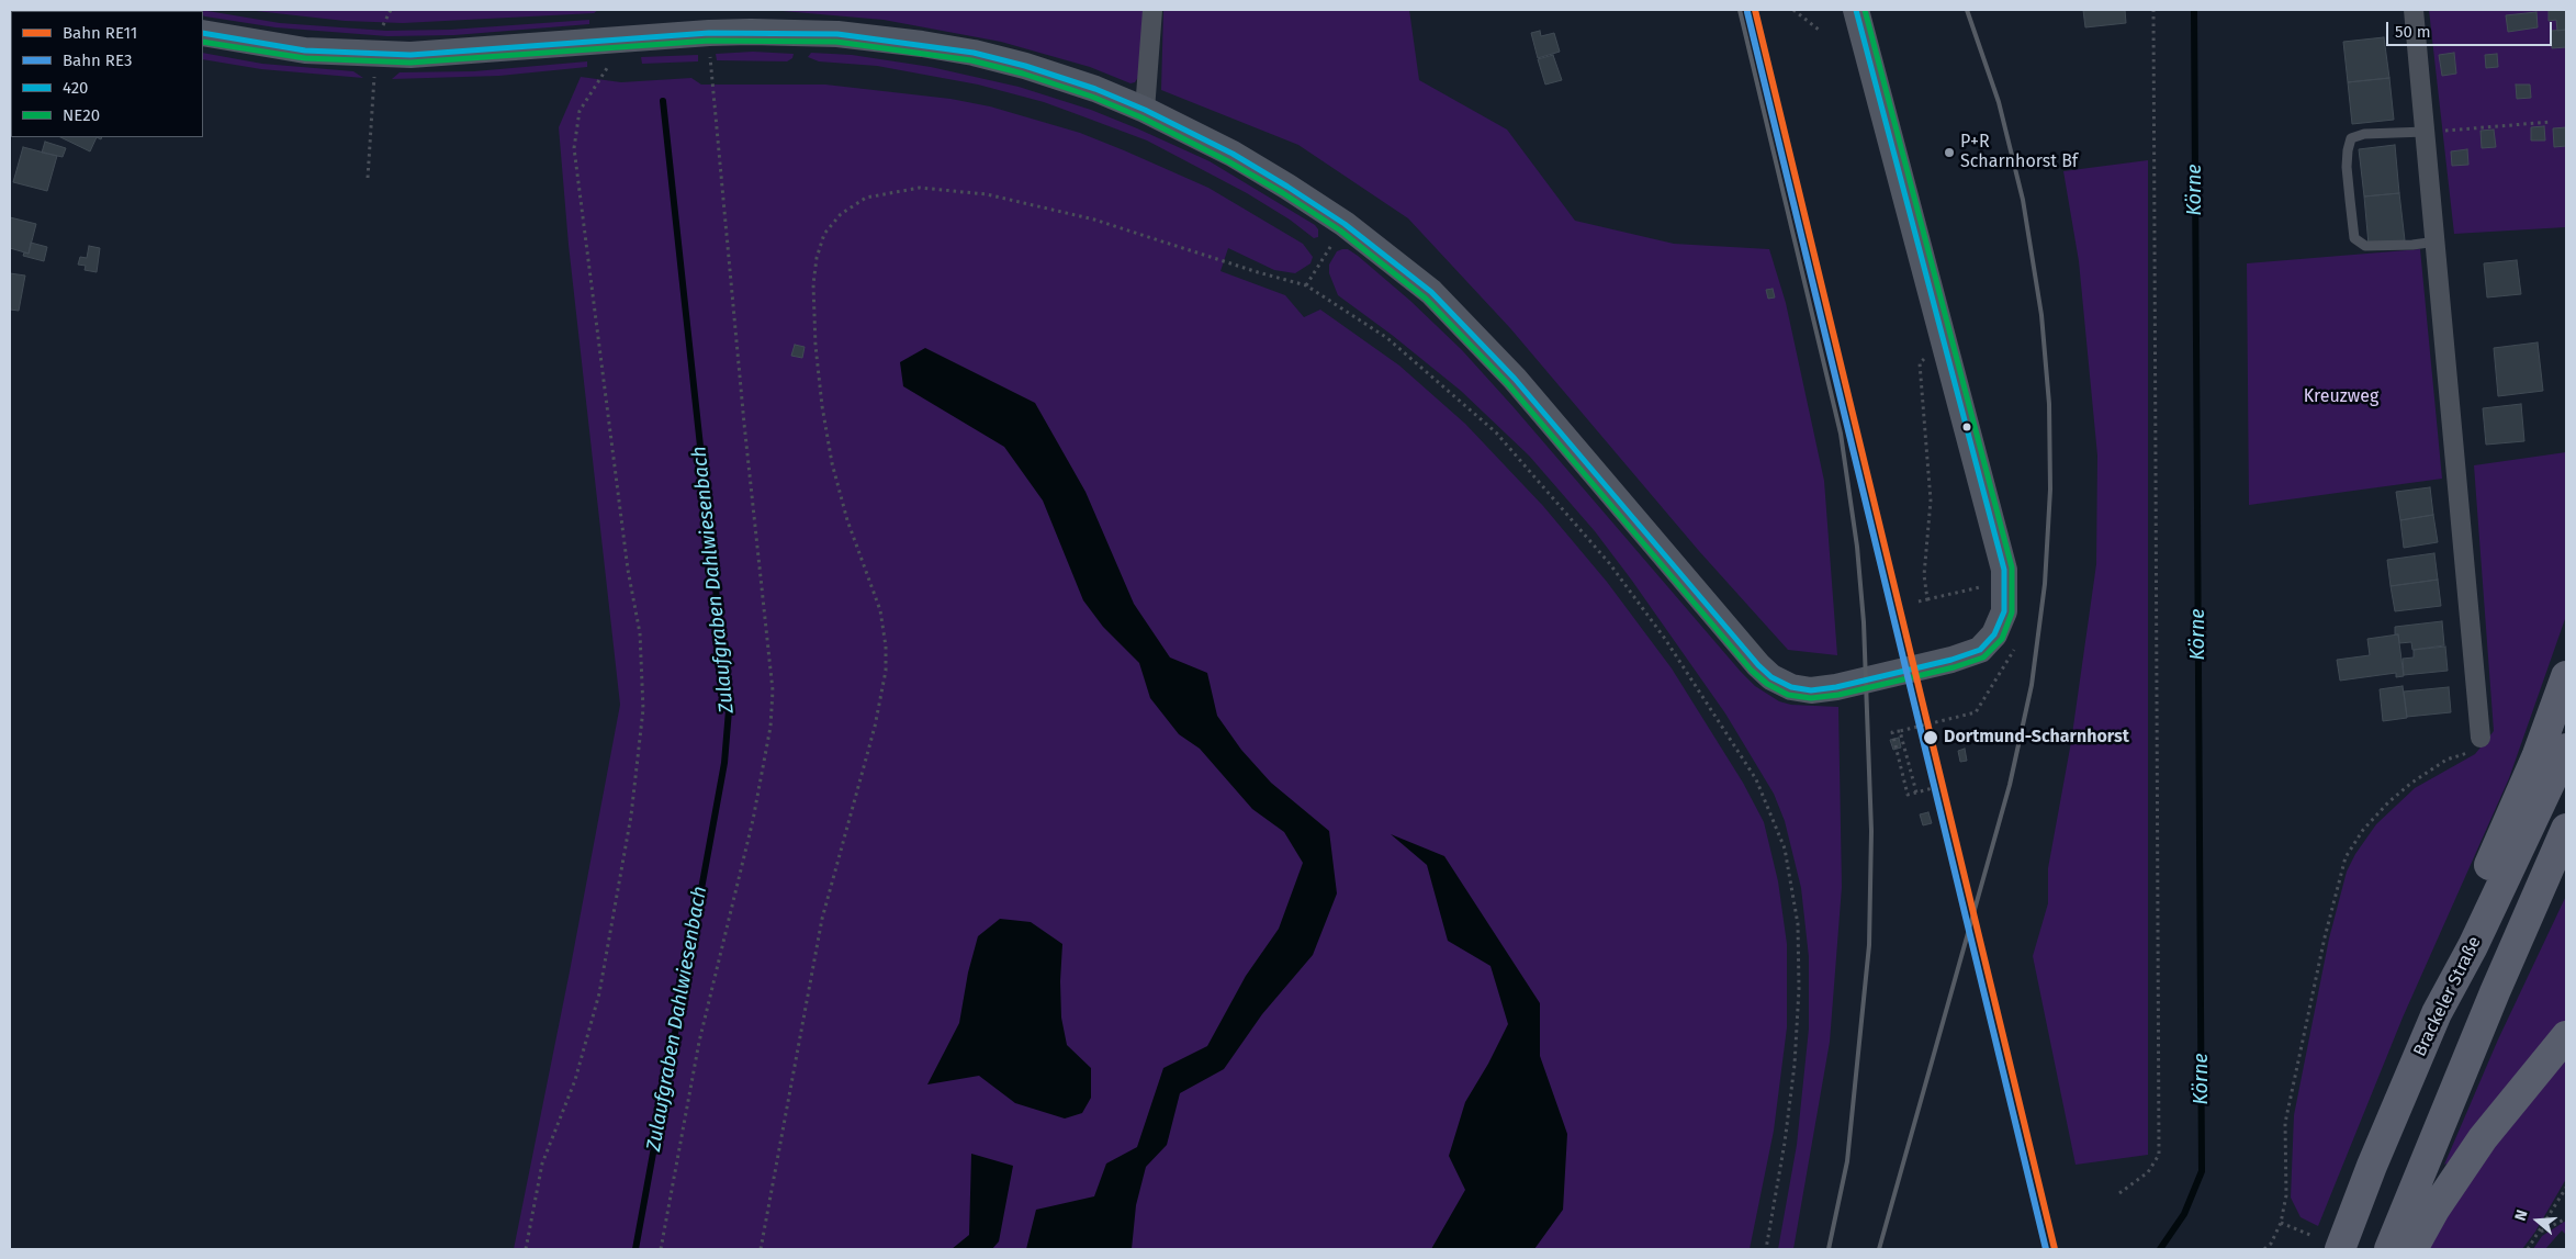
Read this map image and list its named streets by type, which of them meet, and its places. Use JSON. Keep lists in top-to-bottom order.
{
  "streets": {
    "highway": ["Brackeler Straße"]
  },
  "water": ["Körne", "Zulaufgraben Dahlwiesenbach"],
  "parks": ["Kreuzweg"],
  "places": ["P+R Scharnhorst Bf", "Dortmund-Scharnhorst"],
  "lines": [
    "rail line RE11",
    "transit line 420",
    "transit line NE20",
    "rail line RE3"
  ],
  "legend": [
    "Bahn RE11",
    "Bahn RE3",
    "420",
    "NE20"
  ],
  "scale_bar": "50 m",
  "north": "left"
}
